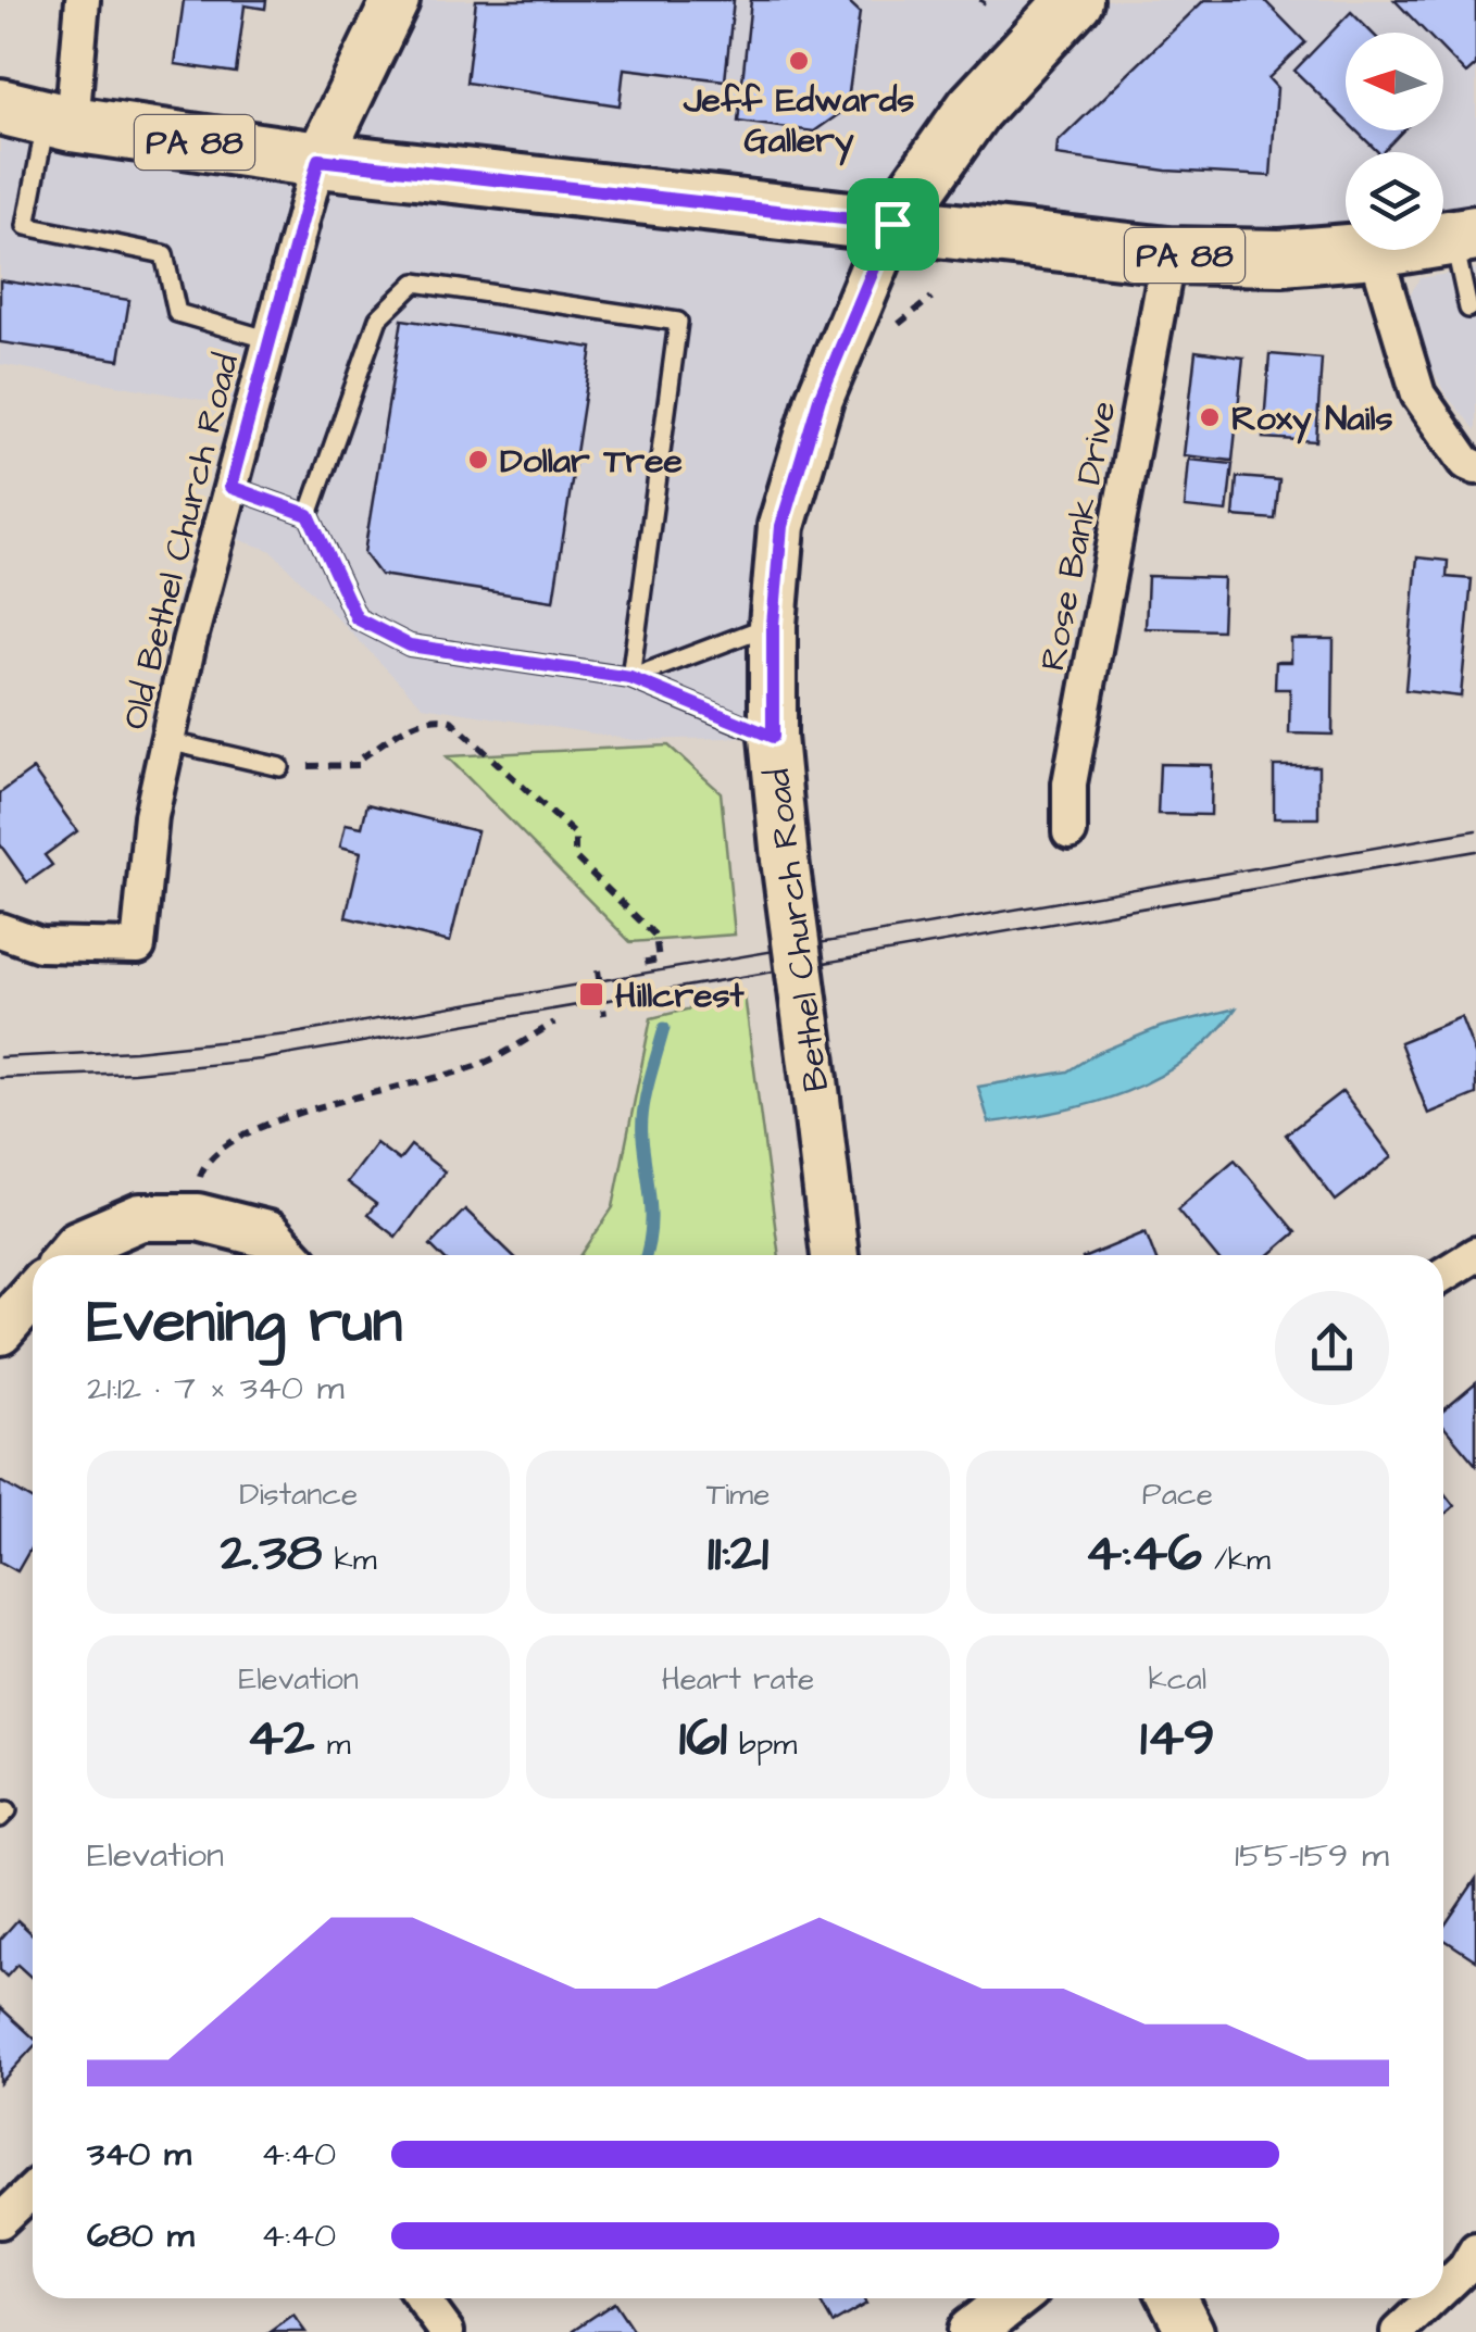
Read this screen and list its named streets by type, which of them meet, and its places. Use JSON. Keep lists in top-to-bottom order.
{
  "streets": {
    "main road": ["PA 88"],
    "street": ["Rose Bank Drive", "Old Bethel Church Road", "Bethel Church Road"]
  },
  "crossings": [
    ["PA 88", "Rose Bank Drive"],
    ["PA 88", "Old Bethel Church Road"],
    ["PA 88", "Bethel Church Road"]
  ],
  "places": {
    "other": ["Jeff Edwards Gallery", "Roxy Nails", "Dollar Tree"],
    "transit": ["Hillcrest"]
  },
  "north": "left",
  "page": {
    "heading": ["Evening run", "21:12 · 7 × 340 m"],
    "stats": [
      ["Distance", "2.38 km"],
      ["Time", "11:21"],
      ["Pace", "4:46 /km"],
      ["Elevation", "42 m"],
      ["Heart rate", "161 bpm"],
      ["kcal", "149"]
    ],
    "chart": ["Elevation", "155–159 m"],
    "list": [
      {
        "name": "340 m",
        "note": "4:40"
      },
      {
        "name": "680 m",
        "note": "4:40"
      }
    ]
  }
}
